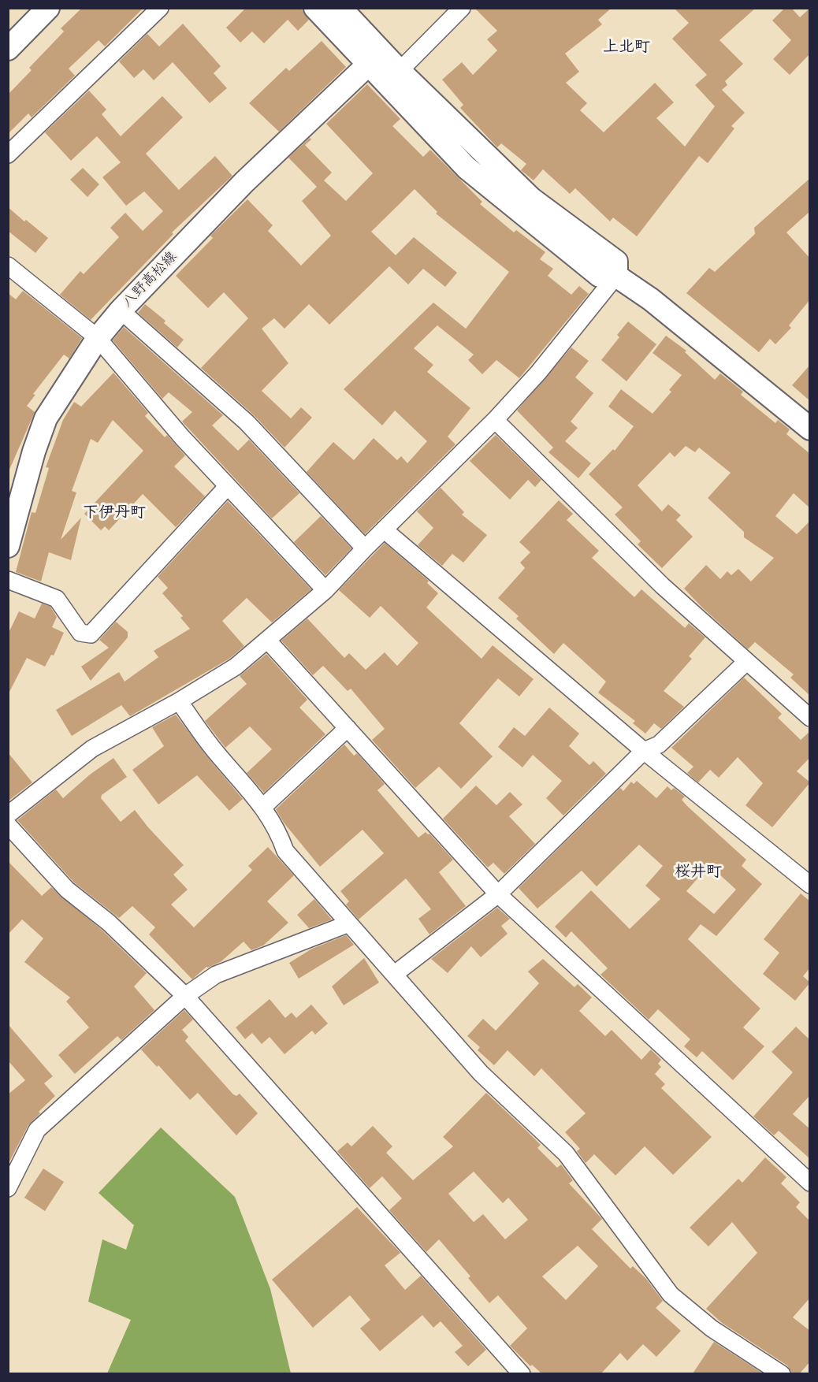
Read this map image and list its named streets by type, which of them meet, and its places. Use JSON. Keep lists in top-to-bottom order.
{
  "streets": {
    "main road": ["八野高松線"]
  },
  "districts": ["上北町", "下伊丹町", "桜井町"]
}
